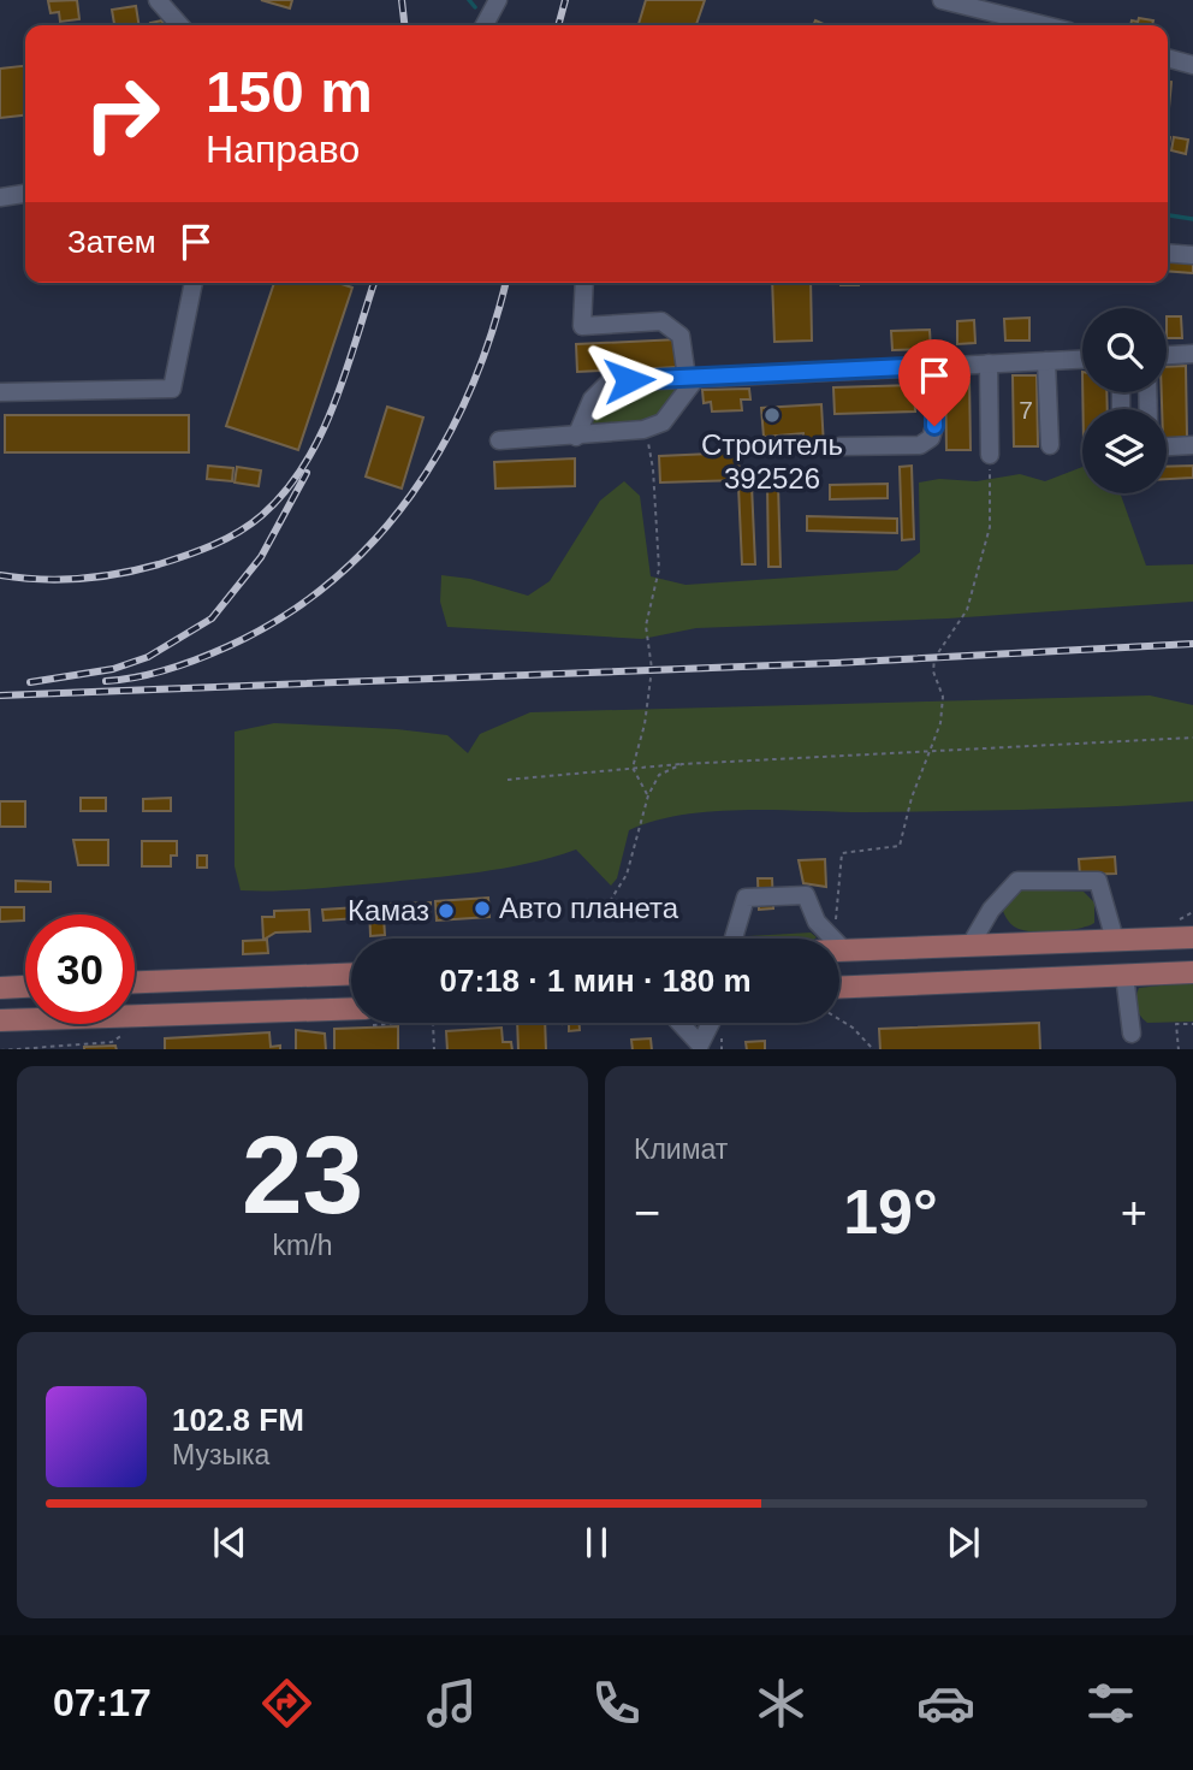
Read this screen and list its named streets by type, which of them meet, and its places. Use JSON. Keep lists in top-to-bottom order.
{
  "places": ["Строитель 392526", "Авто планета", "Камаз"],
  "house_numbers": ["7"],
  "page": {
    "turn": ["150 m", "Направо"],
    "then": "Затем",
    "limit": "30",
    "trip": "07:18 · 1 мин · 180 m",
    "tile": [
      ["23", "km/h"],
      "Климат"
    ],
    "heat": ["−", "19°", "+"],
    "song": ["102.8 FM", "Музыка"],
    "tabs": "07:17"
  }
}
